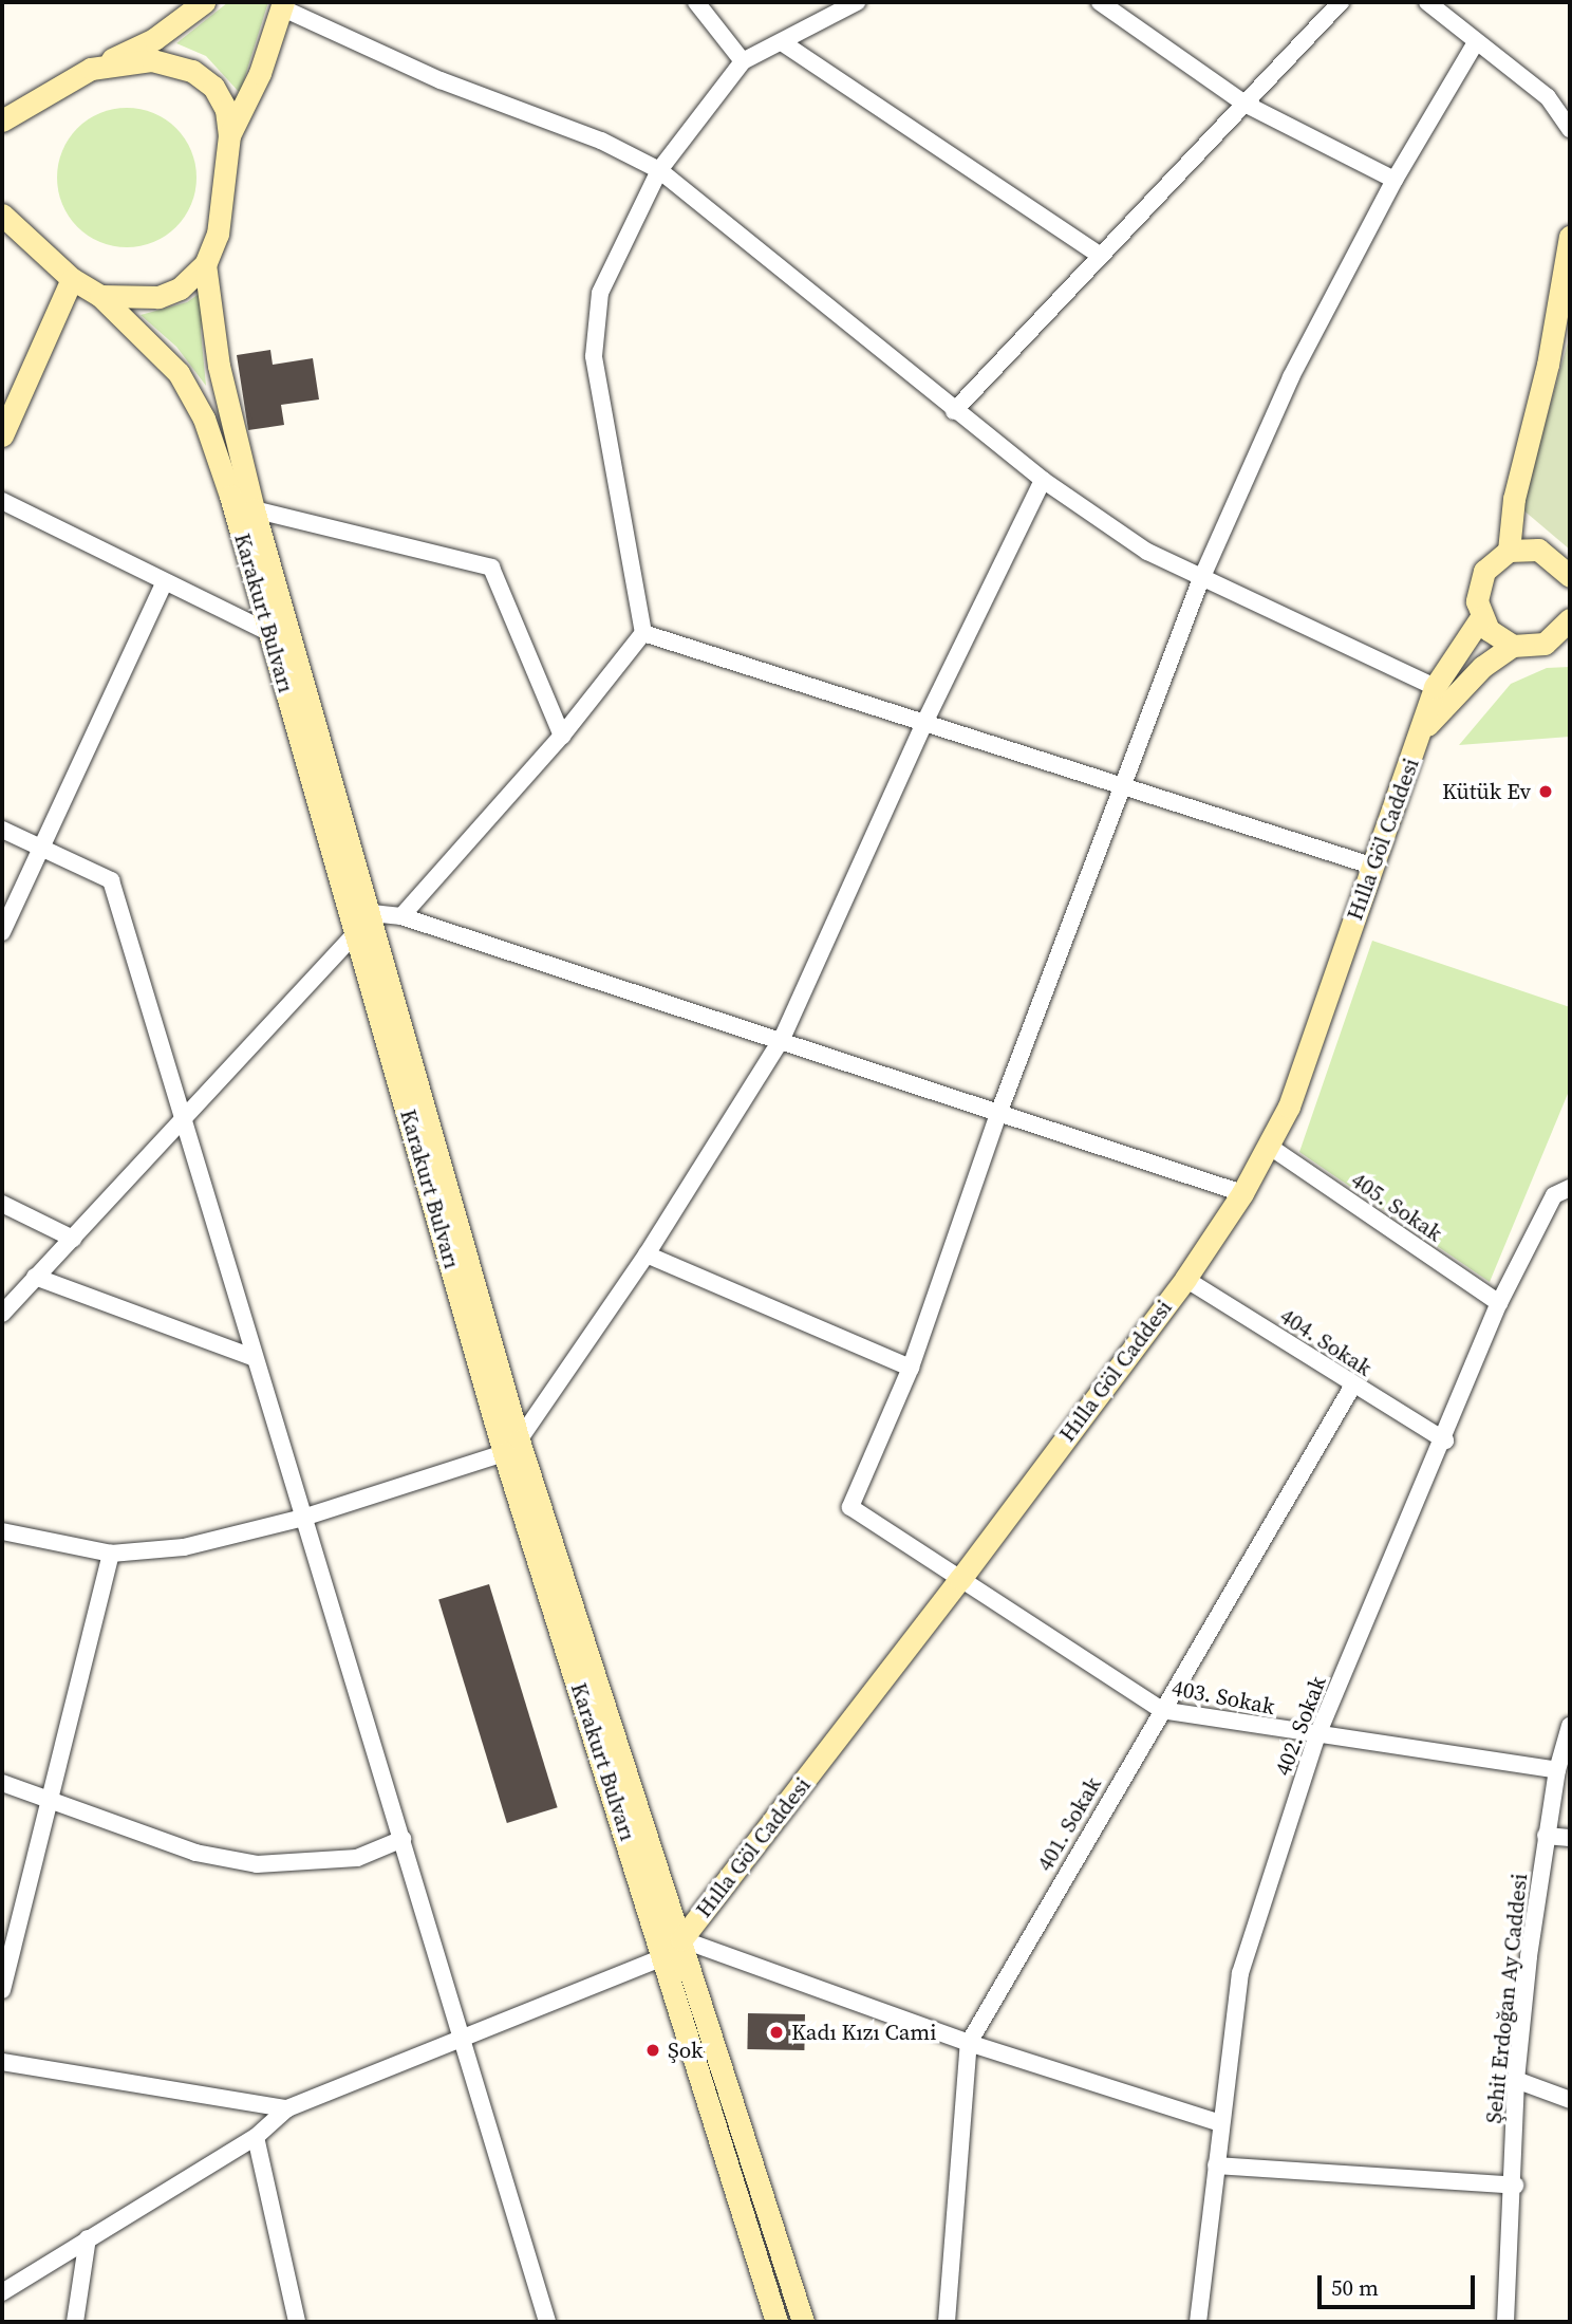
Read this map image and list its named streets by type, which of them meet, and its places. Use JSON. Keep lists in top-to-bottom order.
{
  "streets": {
    "main road": ["Karakurt Bulvarı", "Hılla Göl Caddesi"],
    "street": [
      "405. Sokak",
      "404. Sokak",
      "403. Sokak",
      "402. Sokak",
      "401. Sokak",
      "Şehit Erdoğan Ay Caddesi"
    ]
  },
  "crossings": [
    ["Karakurt Bulvarı", "Hılla Göl Caddesi"],
    ["Hılla Göl Caddesi", "405. Sokak"],
    ["Hılla Göl Caddesi", "404. Sokak"],
    ["Hılla Göl Caddesi", "403. Sokak"],
    ["405. Sokak", "402. Sokak"],
    ["404. Sokak", "402. Sokak"],
    ["404. Sokak", "401. Sokak"],
    ["403. Sokak", "402. Sokak"],
    ["403. Sokak", "401. Sokak"],
    ["403. Sokak", "Şehit Erdoğan Ay Caddesi"]
  ],
  "places": ["Kütük Ev", "Kadı Kızı Cami", "Şok"],
  "scale_bar": "50 m"
}
